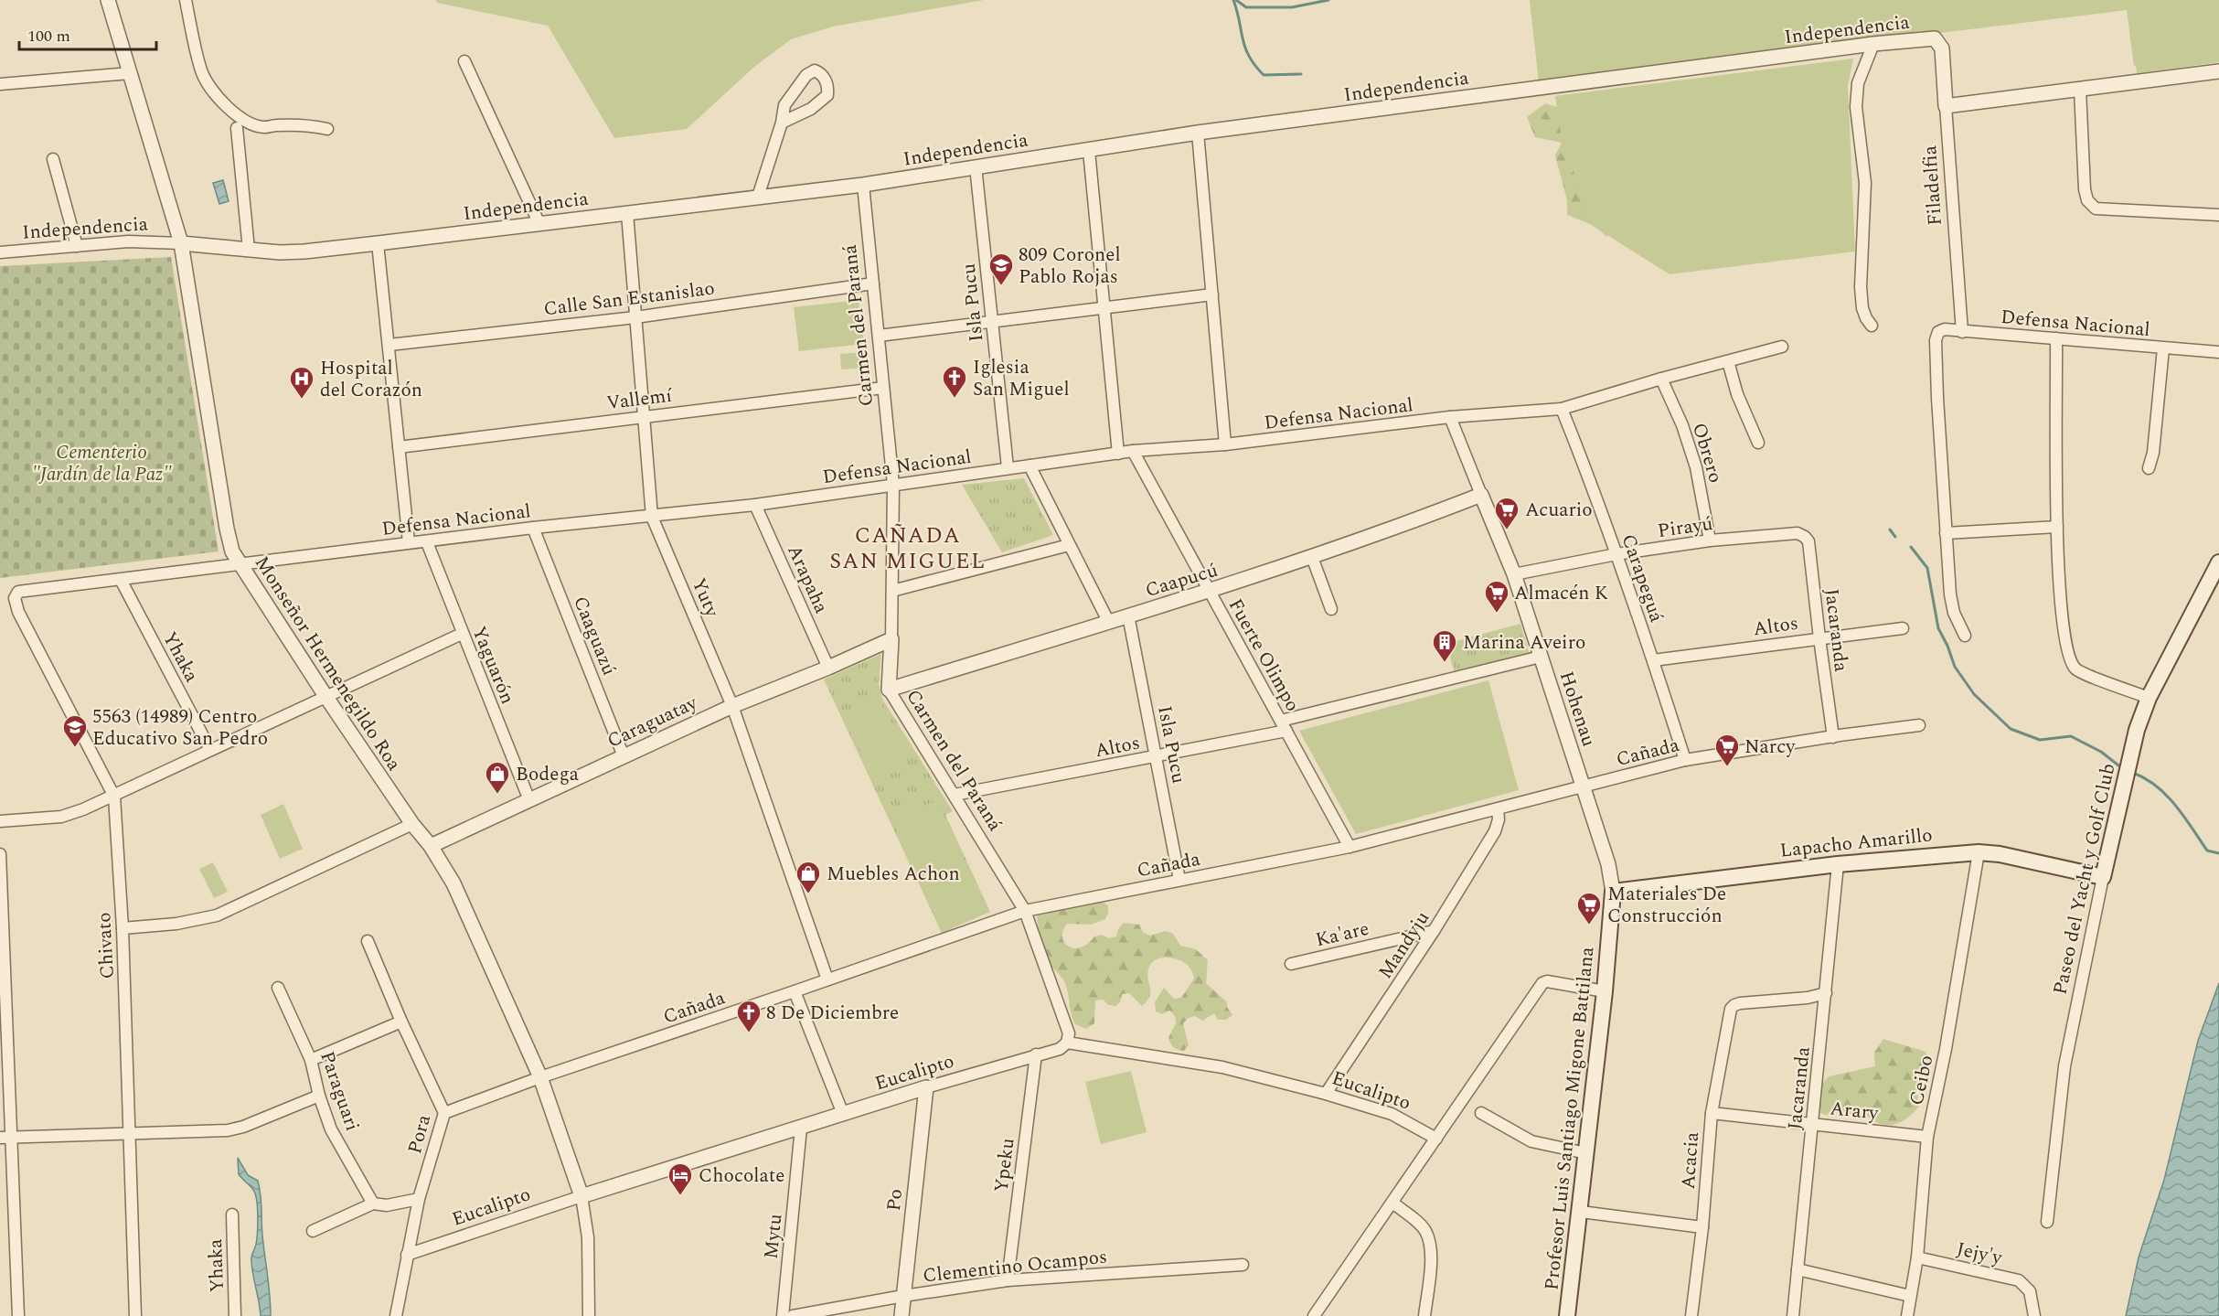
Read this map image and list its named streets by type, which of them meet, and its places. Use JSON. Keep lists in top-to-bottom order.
{
  "streets": {
    "main road": ["Lapacho Amarillo", "Paseo del Yacht y Golf Club", "Profesor Luis Santiago Migone Battilana"],
    "street": [
      "Independencia",
      "Filadelfia",
      "Calle San Estanislao",
      "Isla Pucu",
      "Defensa Nacional",
      "Carmen del Paraná",
      "Vallemí",
      "Obrero",
      "Pirayú",
      "Carapeguá",
      "Arapaha",
      "Caapucú",
      "Yuty",
      "Altos",
      "Jacaranda",
      "Caaguazú",
      "Fuerte Olimpo",
      "Yhaka",
      "Monseñor Hermenegildo Roa",
      "Yaguarón",
      "Hohenau",
      "Caraguatay",
      "Cañada",
      "Ka'are",
      "Mandyju",
      "Chivato",
      "Eucalipto",
      "Ceibo",
      "Paraguari",
      "Arary",
      "Pora",
      "Acacia",
      "Ypeku",
      "Po",
      "Mytu",
      "Jejy'y",
      "Clementino Ocampos"
    ]
  },
  "crossings": [
    ["Independencia", "Filadelfia"],
    ["Independencia", "Isla Pucu"],
    ["Independencia", "Carmen del Paraná"],
    ["Independencia", "Yuty"],
    ["Independencia", "Monseñor Hermenegildo Roa"],
    ["Filadelfia", "Defensa Nacional"],
    ["Calle San Estanislao", "Carmen del Paraná"],
    ["Calle San Estanislao", "Yuty"],
    ["Isla Pucu", "Defensa Nacional"],
    ["Isla Pucu", "Caapucú"],
    ["Isla Pucu", "Altos"],
    ["Isla Pucu", "Cañada"],
    ["Defensa Nacional", "Carmen del Paraná"],
    ["Defensa Nacional", "Obrero"],
    ["Defensa Nacional", "Carapeguá"],
    ["Defensa Nacional", "Arapaha"],
    ["Defensa Nacional", "Yuty"],
    ["Defensa Nacional", "Caaguazú"],
    ["Defensa Nacional", "Fuerte Olimpo"],
    ["Defensa Nacional", "Yhaka"],
    ["Defensa Nacional", "Monseñor Hermenegildo Roa"],
    ["Defensa Nacional", "Yaguarón"],
    ["Defensa Nacional", "Hohenau"],
    ["Defensa Nacional", "Chivato"],
    ["Carmen del Paraná", "Vallemí"],
    ["Carmen del Paraná", "Caapucú"],
    ["Carmen del Paraná", "Altos"],
    ["Carmen del Paraná", "Caraguatay"],
    ["Carmen del Paraná", "Cañada"],
    ["Carmen del Paraná", "Eucalipto"],
    ["Vallemí", "Yuty"],
    ["Obrero", "Pirayú"],
    ["Pirayú", "Carapeguá"],
    ["Pirayú", "Jacaranda"],
    ["Pirayú", "Hohenau"],
    ["Carapeguá", "Altos"],
    ["Carapeguá", "Cañada"],
    ["Arapaha", "Caraguatay"],
    ["Caapucú", "Fuerte Olimpo"],
    ["Caapucú", "Hohenau"],
    ["Yuty", "Caraguatay"],
    ["Yuty", "Cañada"],
    ["Altos", "Jacaranda"],
    ["Altos", "Fuerte Olimpo"],
    ["Altos", "Hohenau"],
    ["Jacaranda", "Cañada"],
    ["Jacaranda", "Lapacho Amarillo"],
    ["Jacaranda", "Arary"],
    ["Jacaranda", "Acacia"],
    ["Caaguazú", "Caraguatay"],
    ["Fuerte Olimpo", "Cañada"],
    ["Monseñor Hermenegildo Roa", "Caraguatay"],
    ["Monseñor Hermenegildo Roa", "Cañada"],
    ["Monseñor Hermenegildo Roa", "Eucalipto"],
    ["Yaguarón", "Caraguatay"],
    ["Hohenau", "Cañada"],
    ["Hohenau", "Lapacho Amarillo"],
    ["Hohenau", "Profesor Luis Santiago Migone Battilana"],
    ["Cañada", "Mandyju"],
    ["Cañada", "Pora"],
    ["Lapacho Amarillo", "Paseo del Yacht y Golf Club"],
    ["Lapacho Amarillo", "Ceibo"],
    ["Lapacho Amarillo", "Profesor Luis Santiago Migone Battilana"],
    ["Ka'are", "Mandyju"],
    ["Mandyju", "Eucalipto"],
    ["Eucalipto", "Pora"],
    ["Eucalipto", "Ypeku"],
    ["Eucalipto", "Po"],
    ["Eucalipto", "Mytu"],
    ["Ceibo", "Arary"],
    ["Ceibo", "Jejy'y"],
    ["Arary", "Acacia"],
    ["Ypeku", "Clementino Ocampos"],
    ["Po", "Clementino Ocampos"]
  ],
  "districts": ["CAÑADA SAN MIGUEL"],
  "parks": ["Cementerio \"Jardín de la Paz\""],
  "places": {
    "school or university": ["809 Coronel Pablo Rojas", "5563 (14989) Centro Educativo San Pedro"],
    "church": ["Iglesia San Miguel", "8 De Diciembre"],
    "hospital": ["Hospital del Corazón"],
    "supermarket": [
      "Acuario",
      "Almacén K",
      "Narcy",
      "Materiales De Construcción"
    ],
    "building": ["Marina Aveiro"],
    "shop": ["Bodega", "Muebles Achon"],
    "hotel": ["Chocolate"]
  },
  "scale_bar": "100 m"
}
